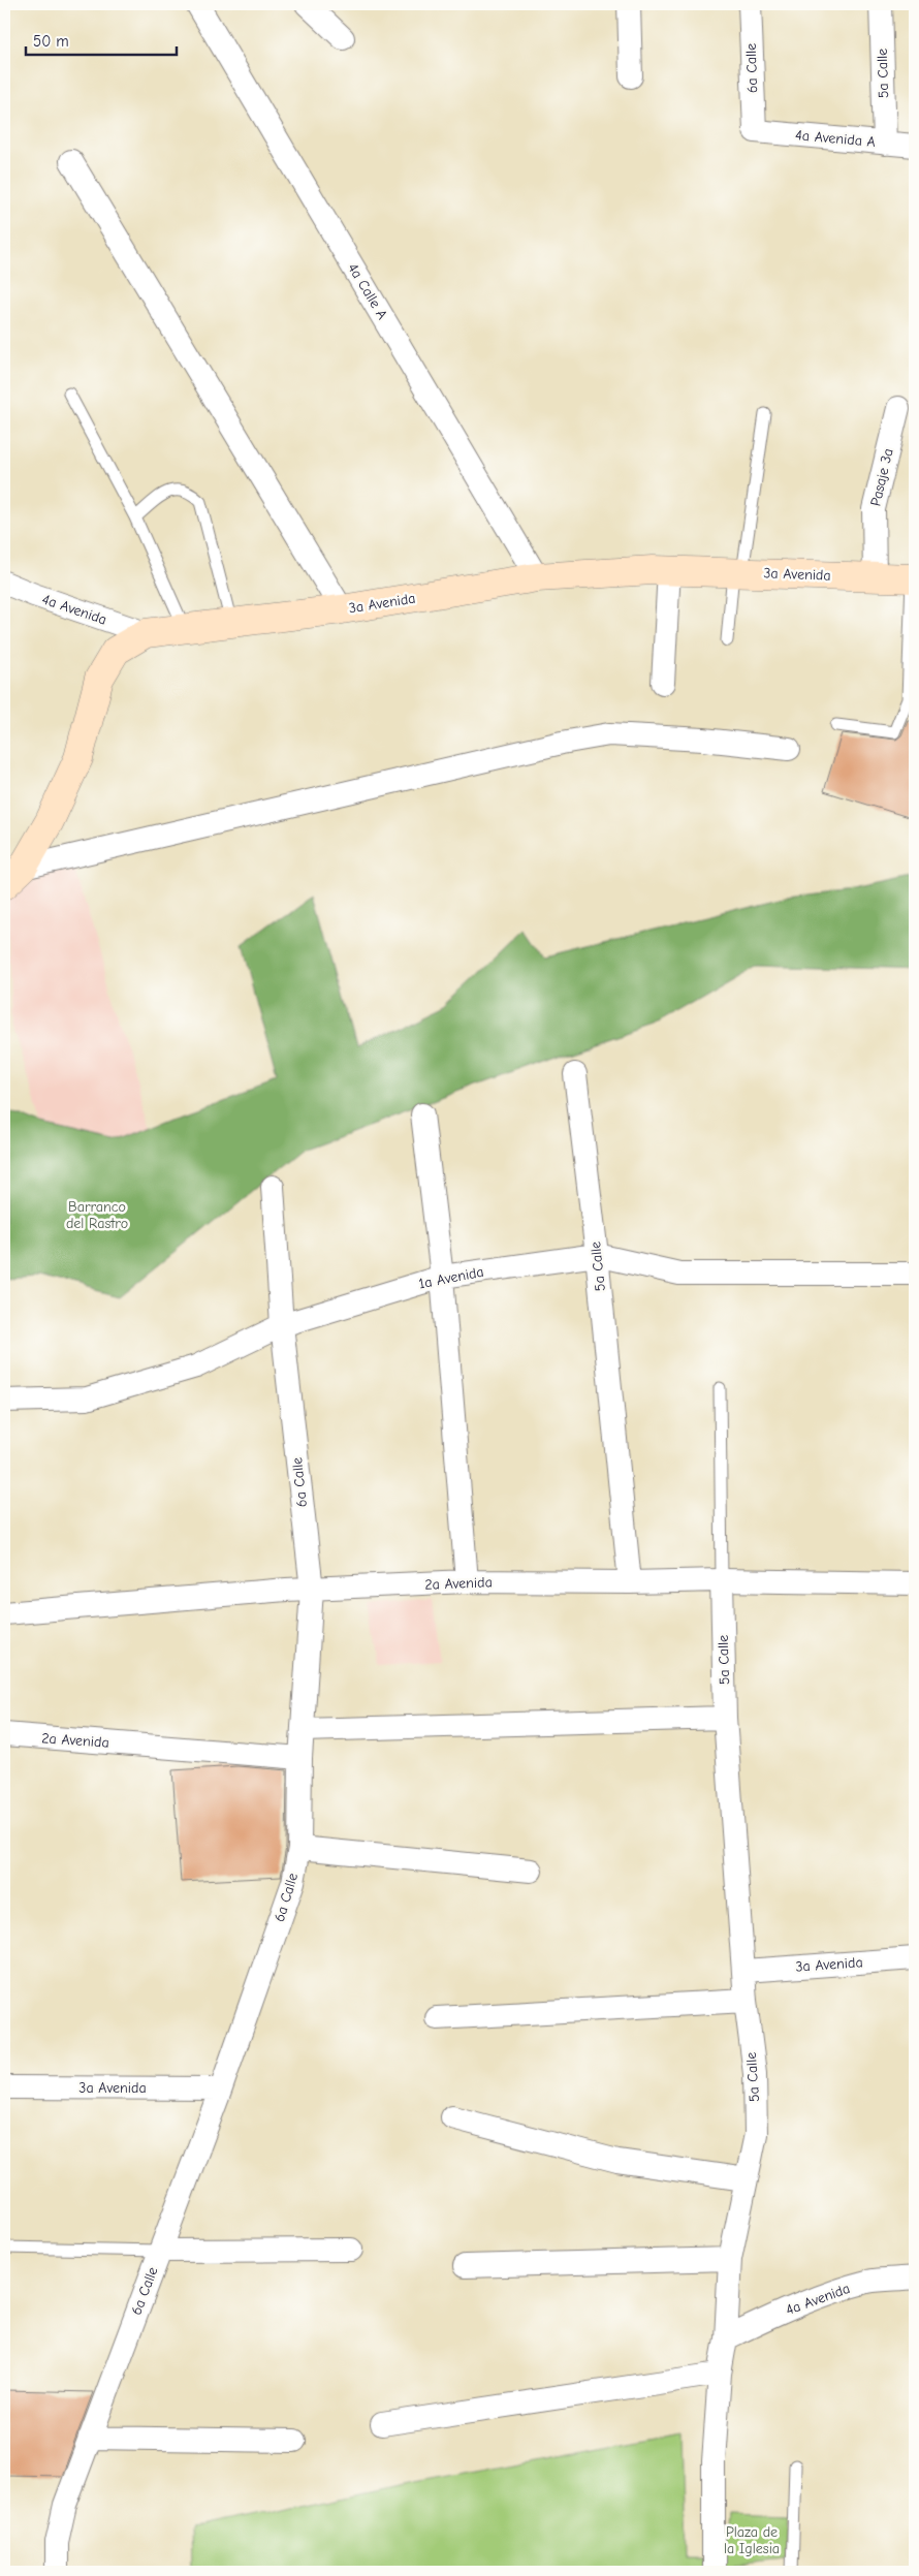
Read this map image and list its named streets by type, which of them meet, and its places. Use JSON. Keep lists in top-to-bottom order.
{
  "streets": {
    "main road": ["3a Avenida"],
    "street": [
      "6a Calle",
      "5a Calle",
      "4a Avenida A",
      "4a Calle A",
      "Pasaje 3a",
      "4a Avenida",
      "1a Avenida",
      "2a Avenida"
    ]
  },
  "crossings": [
    ["6a Calle", "4a Avenida A"],
    ["6a Calle", "3a Avenida"],
    ["6a Calle", "1a Avenida"],
    ["6a Calle", "2a Avenida"],
    ["5a Calle", "4a Avenida A"],
    ["5a Calle", "3a Avenida"],
    ["5a Calle", "4a Avenida"],
    ["5a Calle", "1a Avenida"],
    ["5a Calle", "2a Avenida"],
    ["4a Calle A", "3a Avenida"],
    ["Pasaje 3a", "3a Avenida"],
    ["3a Avenida", "4a Avenida"]
  ],
  "parks": ["Barranco del Rastro", "Plaza de la Iglesia"],
  "scale_bar": "50 m"
}
